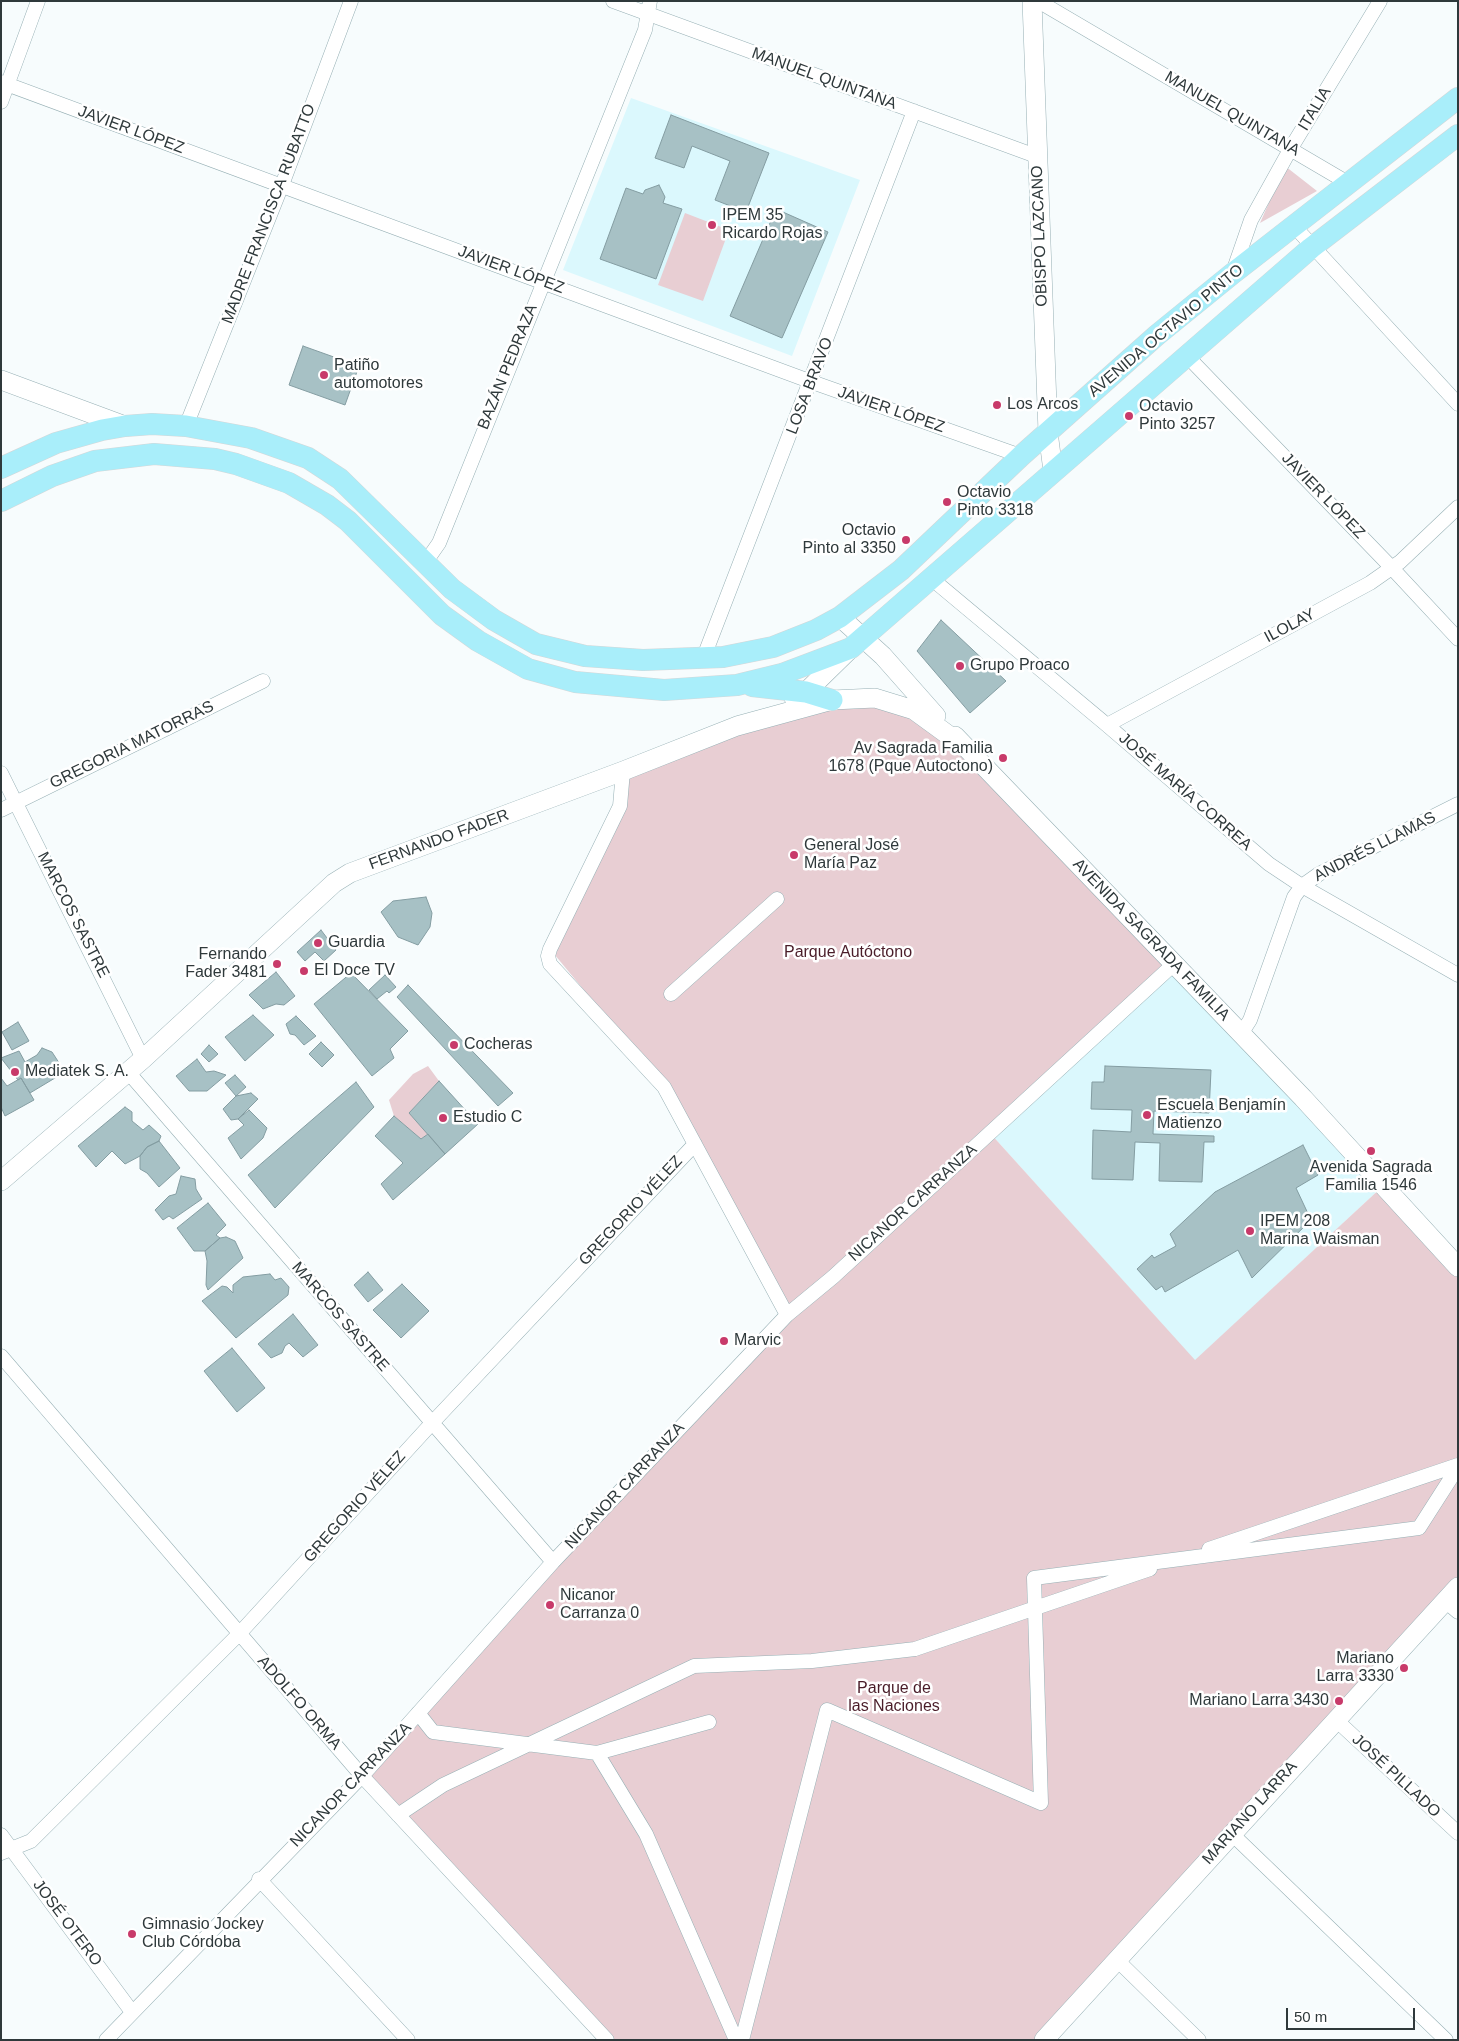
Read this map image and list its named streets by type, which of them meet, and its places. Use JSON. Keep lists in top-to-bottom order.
{
  "streets": {
    "main road": [
      "OBISPO LAZCANO",
      "AVENIDA OCTAVIO PINTO",
      "FERNANDO FADER",
      "AVENIDA SAGRADA FAMILIA",
      "MARIANO LARRA"
    ],
    "street": [
      "MANUEL QUINTANA",
      "ITALIA",
      "JAVIER LÓPEZ",
      "MADRE FRANCISCA RUBATTO",
      "BAZÁN PEDRAZA",
      "LOSA BRAVO",
      "ILOLAY",
      "GREGORIA MATORRAS",
      "JOSÉ MARÍA CORREA",
      "ANDRÉS LLAMAS",
      "MARCOS SASTRE",
      "NICANOR CARRANZA",
      "GREGORIO VÉLEZ",
      "ADOLFO ORMA",
      "JOSÉ PILLADO",
      "JOSÉ OTERO"
    ]
  },
  "crossings": [
    ["MANUEL QUINTANA", "ITALIA"],
    ["MANUEL QUINTANA", "OBISPO LAZCANO"],
    ["MANUEL QUINTANA", "AVENIDA OCTAVIO PINTO"],
    ["MANUEL QUINTANA", "BAZÁN PEDRAZA"],
    ["MANUEL QUINTANA", "LOSA BRAVO"],
    ["ITALIA", "AVENIDA OCTAVIO PINTO"],
    ["JAVIER LÓPEZ", "MADRE FRANCISCA RUBATTO"],
    ["JAVIER LÓPEZ", "AVENIDA OCTAVIO PINTO"],
    ["JAVIER LÓPEZ", "BAZÁN PEDRAZA"],
    ["JAVIER LÓPEZ", "LOSA BRAVO"],
    ["JAVIER LÓPEZ", "ILOLAY"],
    ["MADRE FRANCISCA RUBATTO", "AVENIDA OCTAVIO PINTO"],
    ["OBISPO LAZCANO", "AVENIDA OCTAVIO PINTO"],
    ["AVENIDA OCTAVIO PINTO", "BAZÁN PEDRAZA"],
    ["AVENIDA OCTAVIO PINTO", "LOSA BRAVO"],
    ["AVENIDA OCTAVIO PINTO", "JOSÉ MARÍA CORREA"],
    ["AVENIDA OCTAVIO PINTO", "AVENIDA SAGRADA FAMILIA"],
    ["ILOLAY", "JOSÉ MARÍA CORREA"],
    ["GREGORIA MATORRAS", "MARCOS SASTRE"],
    ["JOSÉ MARÍA CORREA", "ANDRÉS LLAMAS"],
    ["FERNANDO FADER", "MARCOS SASTRE"],
    ["FERNANDO FADER", "AVENIDA SAGRADA FAMILIA"],
    ["ANDRÉS LLAMAS", "AVENIDA SAGRADA FAMILIA"],
    ["MARCOS SASTRE", "NICANOR CARRANZA"],
    ["MARCOS SASTRE", "GREGORIO VÉLEZ"],
    ["AVENIDA SAGRADA FAMILIA", "NICANOR CARRANZA"],
    ["NICANOR CARRANZA", "ADOLFO ORMA"],
    ["NICANOR CARRANZA", "JOSÉ OTERO"],
    ["GREGORIO VÉLEZ", "ADOLFO ORMA"],
    ["GREGORIO VÉLEZ", "JOSÉ OTERO"],
    ["JOSÉ PILLADO", "MARIANO LARRA"]
  ],
  "parks": ["Parque Autóctono", "Parque de las Naciones"],
  "places": [
    "IPEM 35 Ricardo Rojas",
    "Patiño automotores",
    "Los Arcos",
    "Octavio Pinto 3257",
    "Octavio Pinto 3318",
    "Octavio Pinto al 3350",
    "Grupo Proaco",
    "Av Sagrada Familia 1678 (Pque Autoctono)",
    "General José María Paz",
    "Guardia",
    "Fernando Fader 3481",
    "El Doce TV",
    "Cocheras",
    "Mediatek S. A.",
    "Escuela Benjamín Matienzo",
    "Estudio C",
    "Avenida Sagrada Familia 1546",
    "IPEM 208 Marina Waisman",
    "Marvic",
    "Nicanor Carranza 0",
    "Mariano Larra 3330",
    "Mariano Larra 3430",
    "Gimnasio Jockey Club Córdoba"
  ],
  "scale_bar": "50 m"
}
